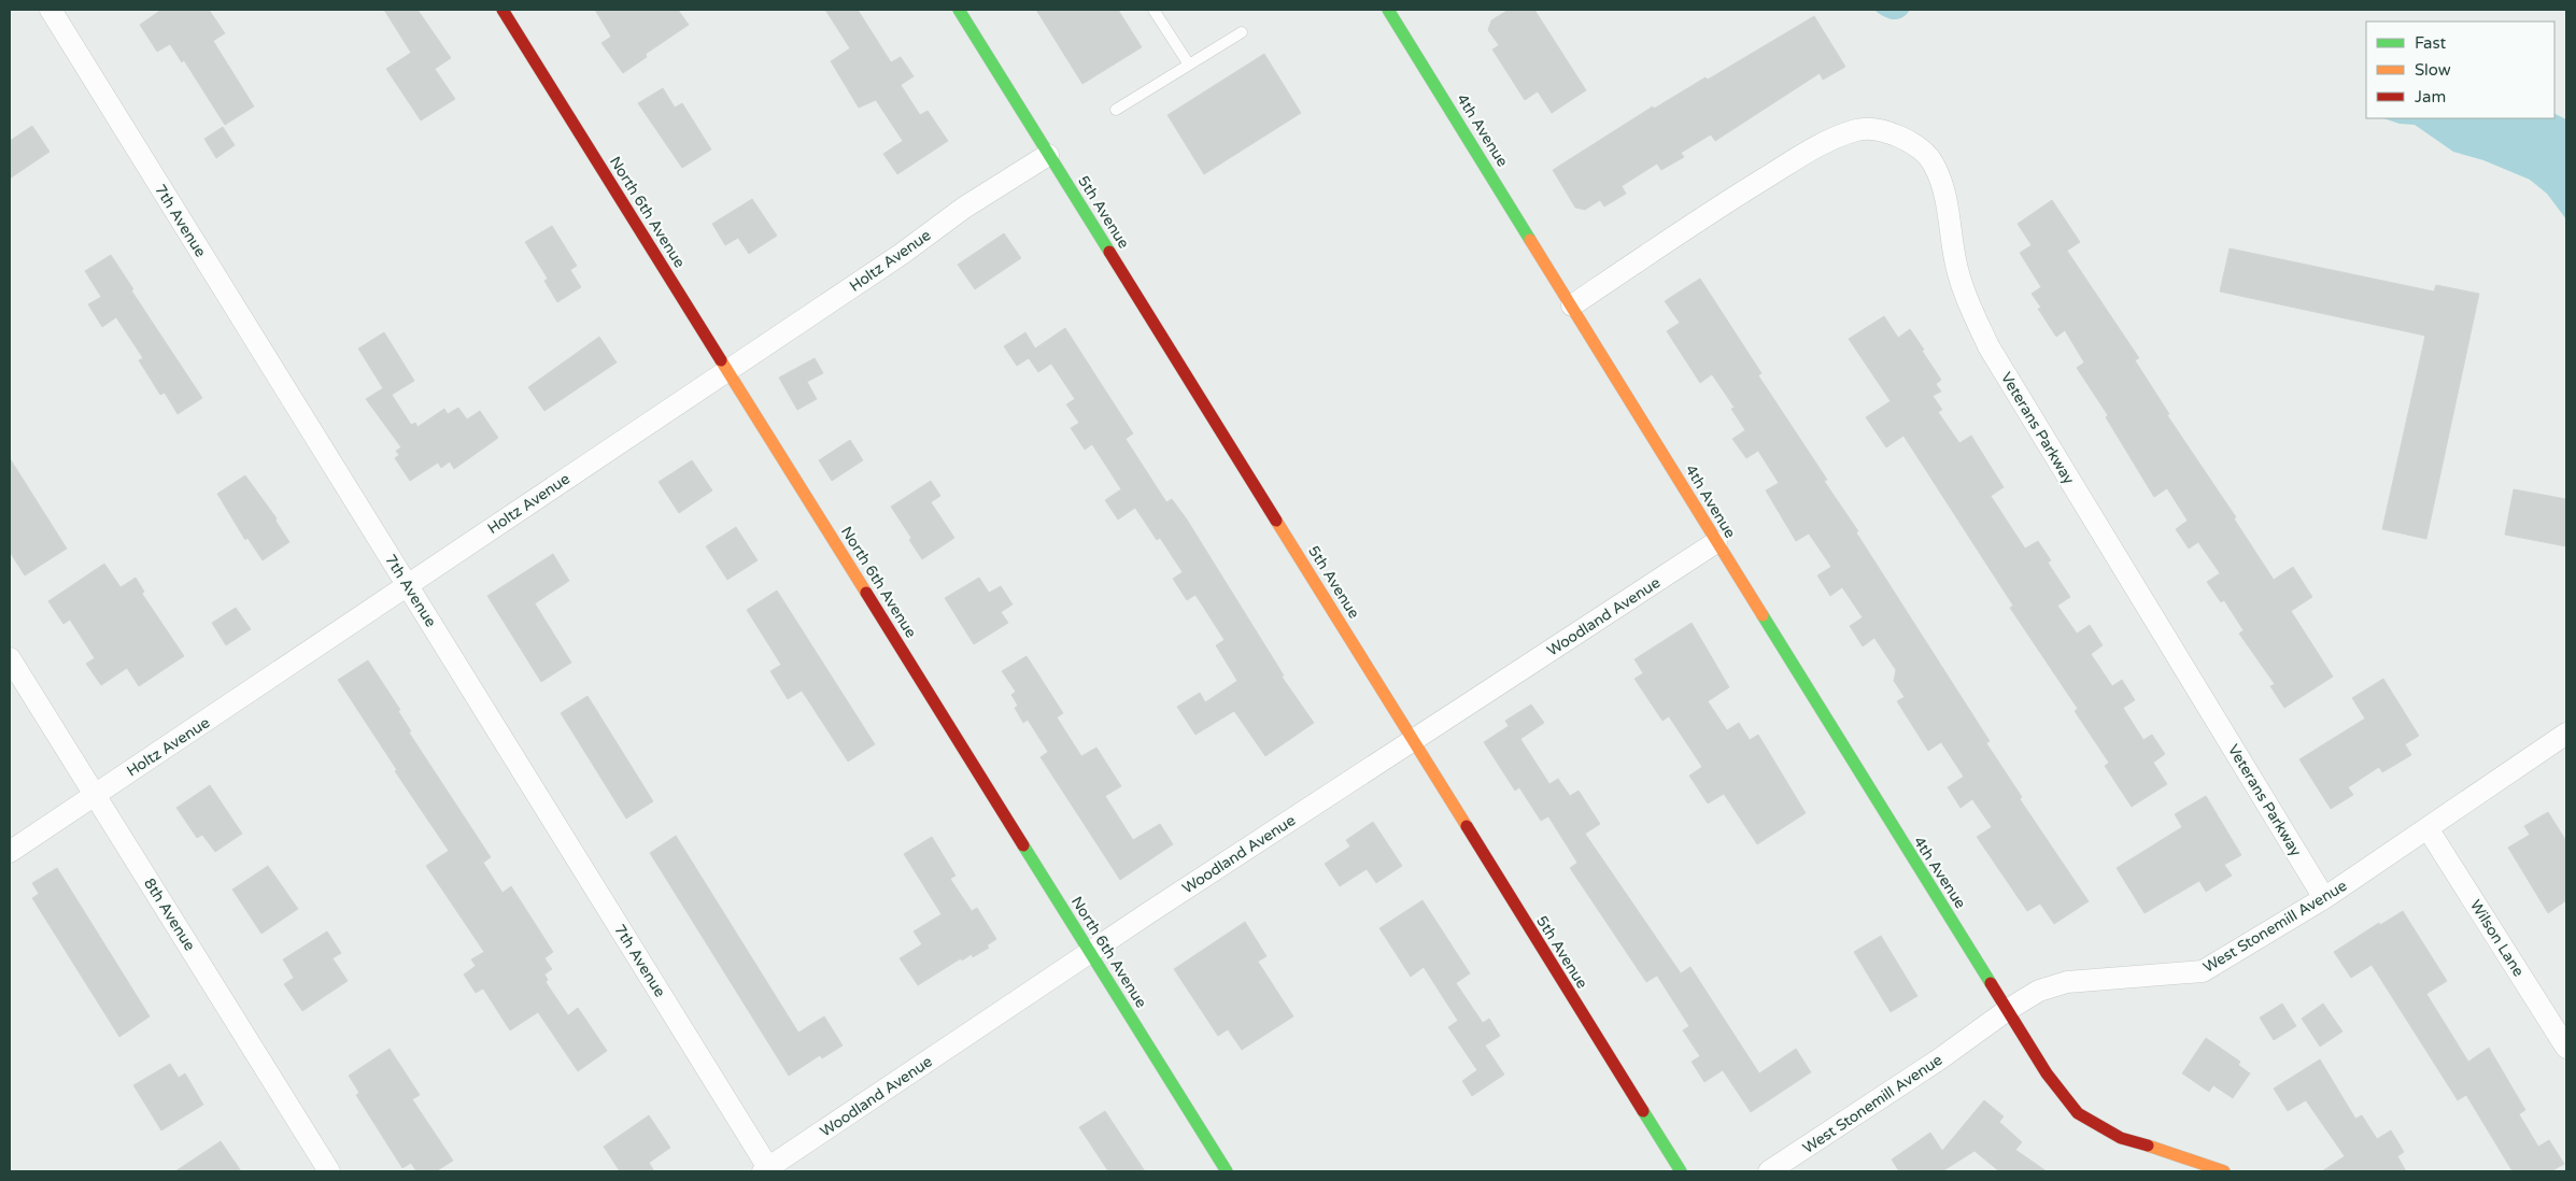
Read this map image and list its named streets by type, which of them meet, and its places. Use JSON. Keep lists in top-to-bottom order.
{
  "streets": {
    "street": [
      "4th Avenue",
      "North 6th Avenue",
      "5th Avenue",
      "7th Avenue",
      "Holtz Avenue",
      "Veterans Parkway",
      "Woodland Avenue",
      "8th Avenue",
      "West Stonemill Avenue",
      "Wilson Lane"
    ]
  },
  "crossings": [
    ["4th Avenue", "Veterans Parkway"],
    ["4th Avenue", "Woodland Avenue"],
    ["4th Avenue", "West Stonemill Avenue"],
    ["North 6th Avenue", "Holtz Avenue"],
    ["North 6th Avenue", "Woodland Avenue"],
    ["5th Avenue", "Holtz Avenue"],
    ["5th Avenue", "Woodland Avenue"],
    ["7th Avenue", "Holtz Avenue"],
    ["7th Avenue", "Woodland Avenue"],
    ["Holtz Avenue", "8th Avenue"],
    ["Veterans Parkway", "West Stonemill Avenue"],
    ["West Stonemill Avenue", "Wilson Lane"]
  ],
  "legend": ["Fast", "Slow", "Jam"]
}
